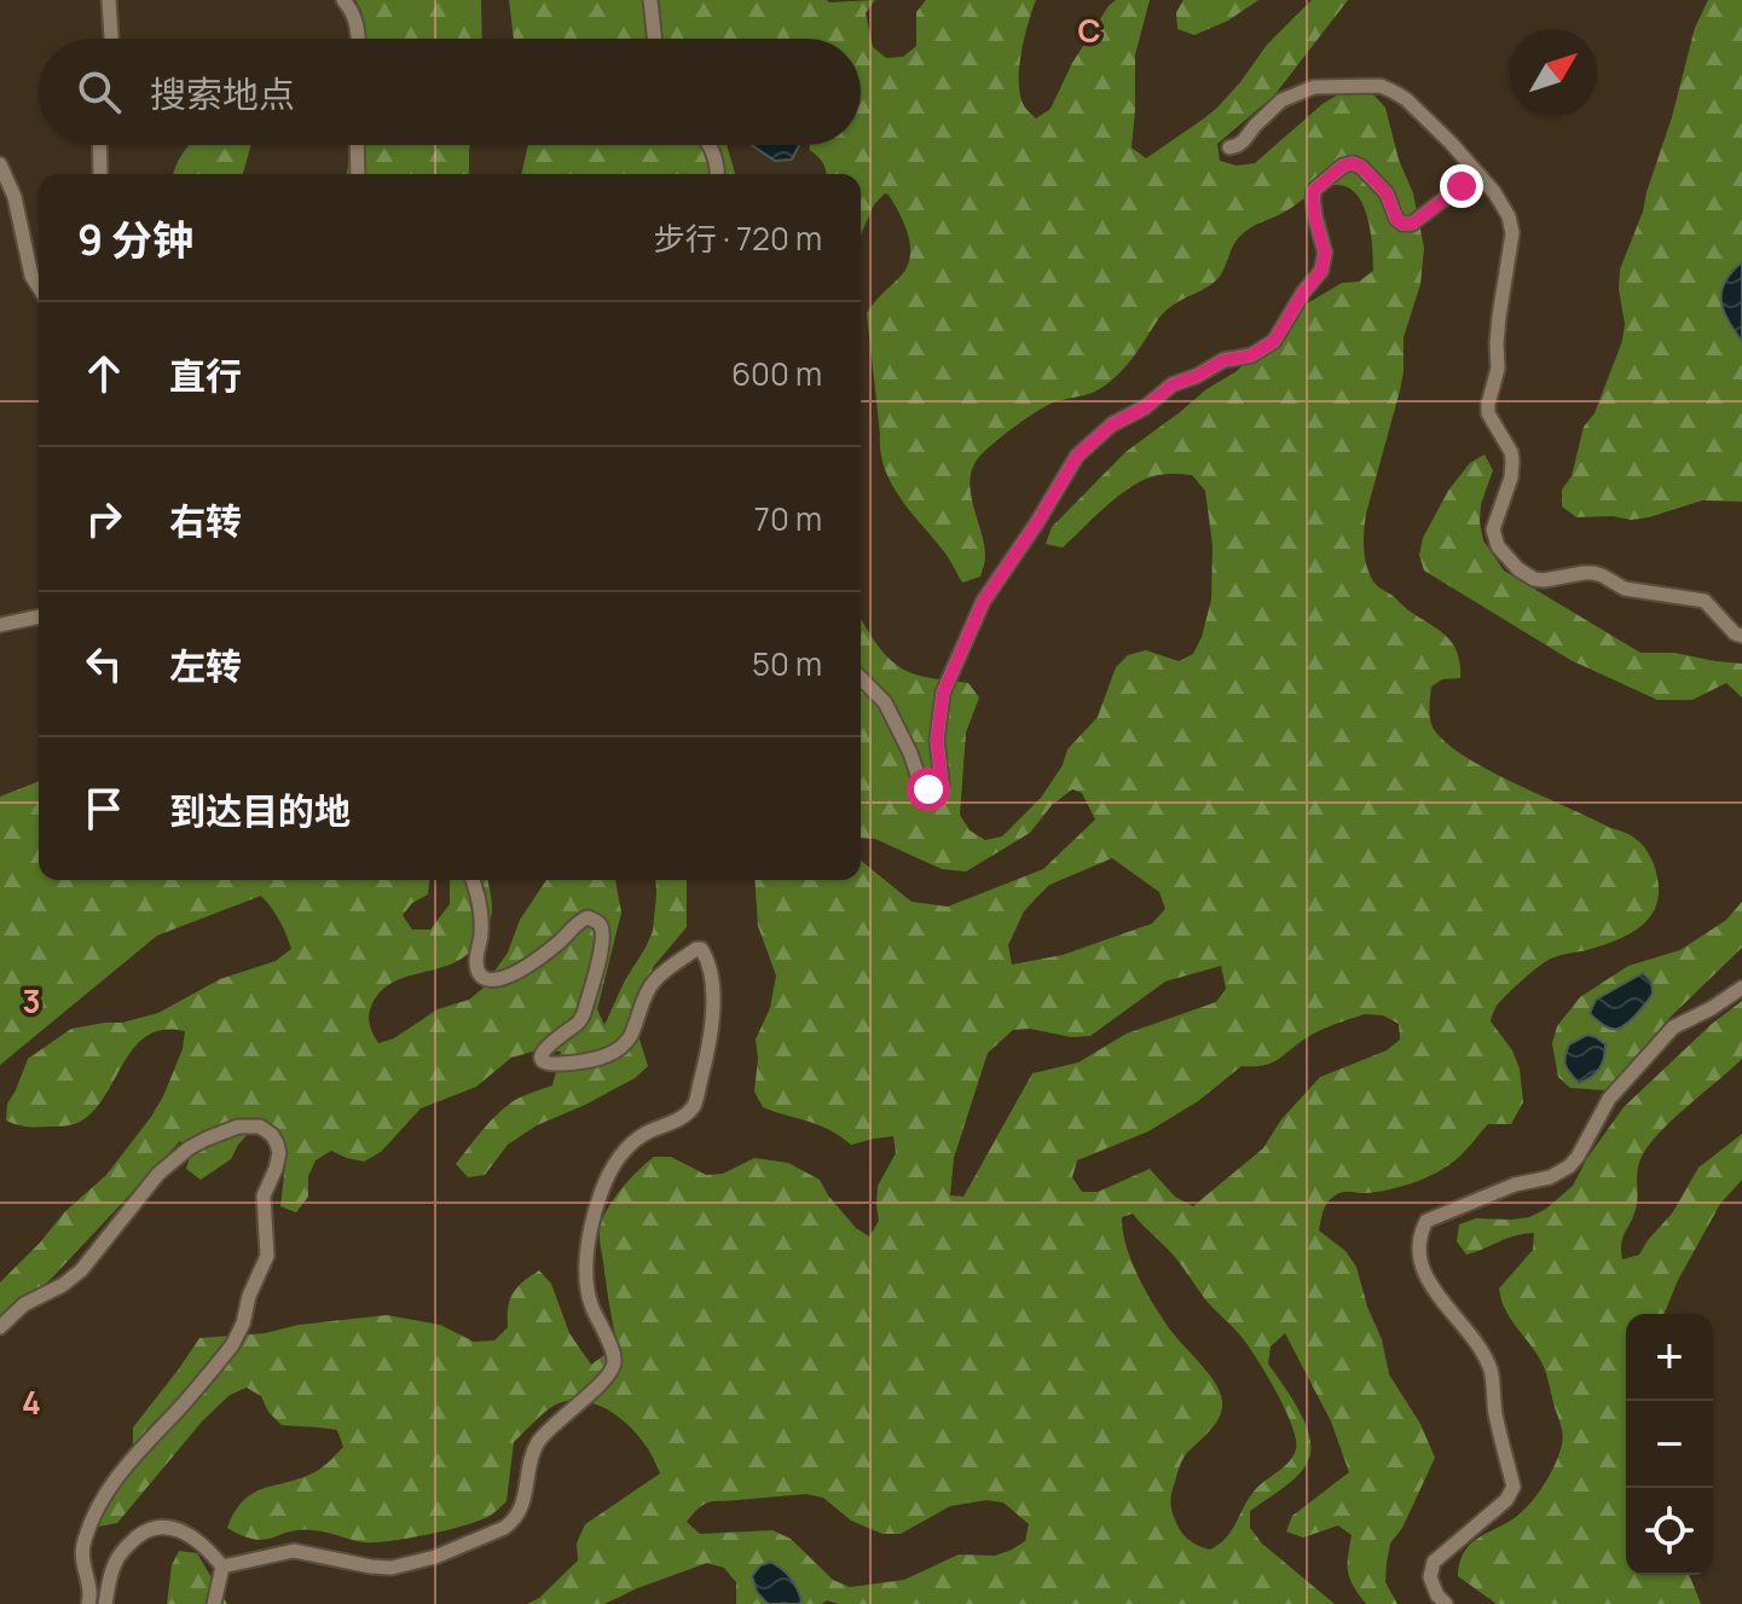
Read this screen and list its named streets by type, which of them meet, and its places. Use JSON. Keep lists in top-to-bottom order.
{
  "north": "top right",
  "page": {
    "search": "搜索地点",
    "heading": ["9 分钟", "步行 · 720 m"],
    "list": [
      ["直行", "600 m"],
      ["右转", "70 m"],
      ["左转", "50 m"],
      "到达目的地"
    ],
    "map_buttons": ["+", "−"]
  },
  "grid": {
    "columns": ["C"],
    "rows": ["3", "4"]
  }
}
